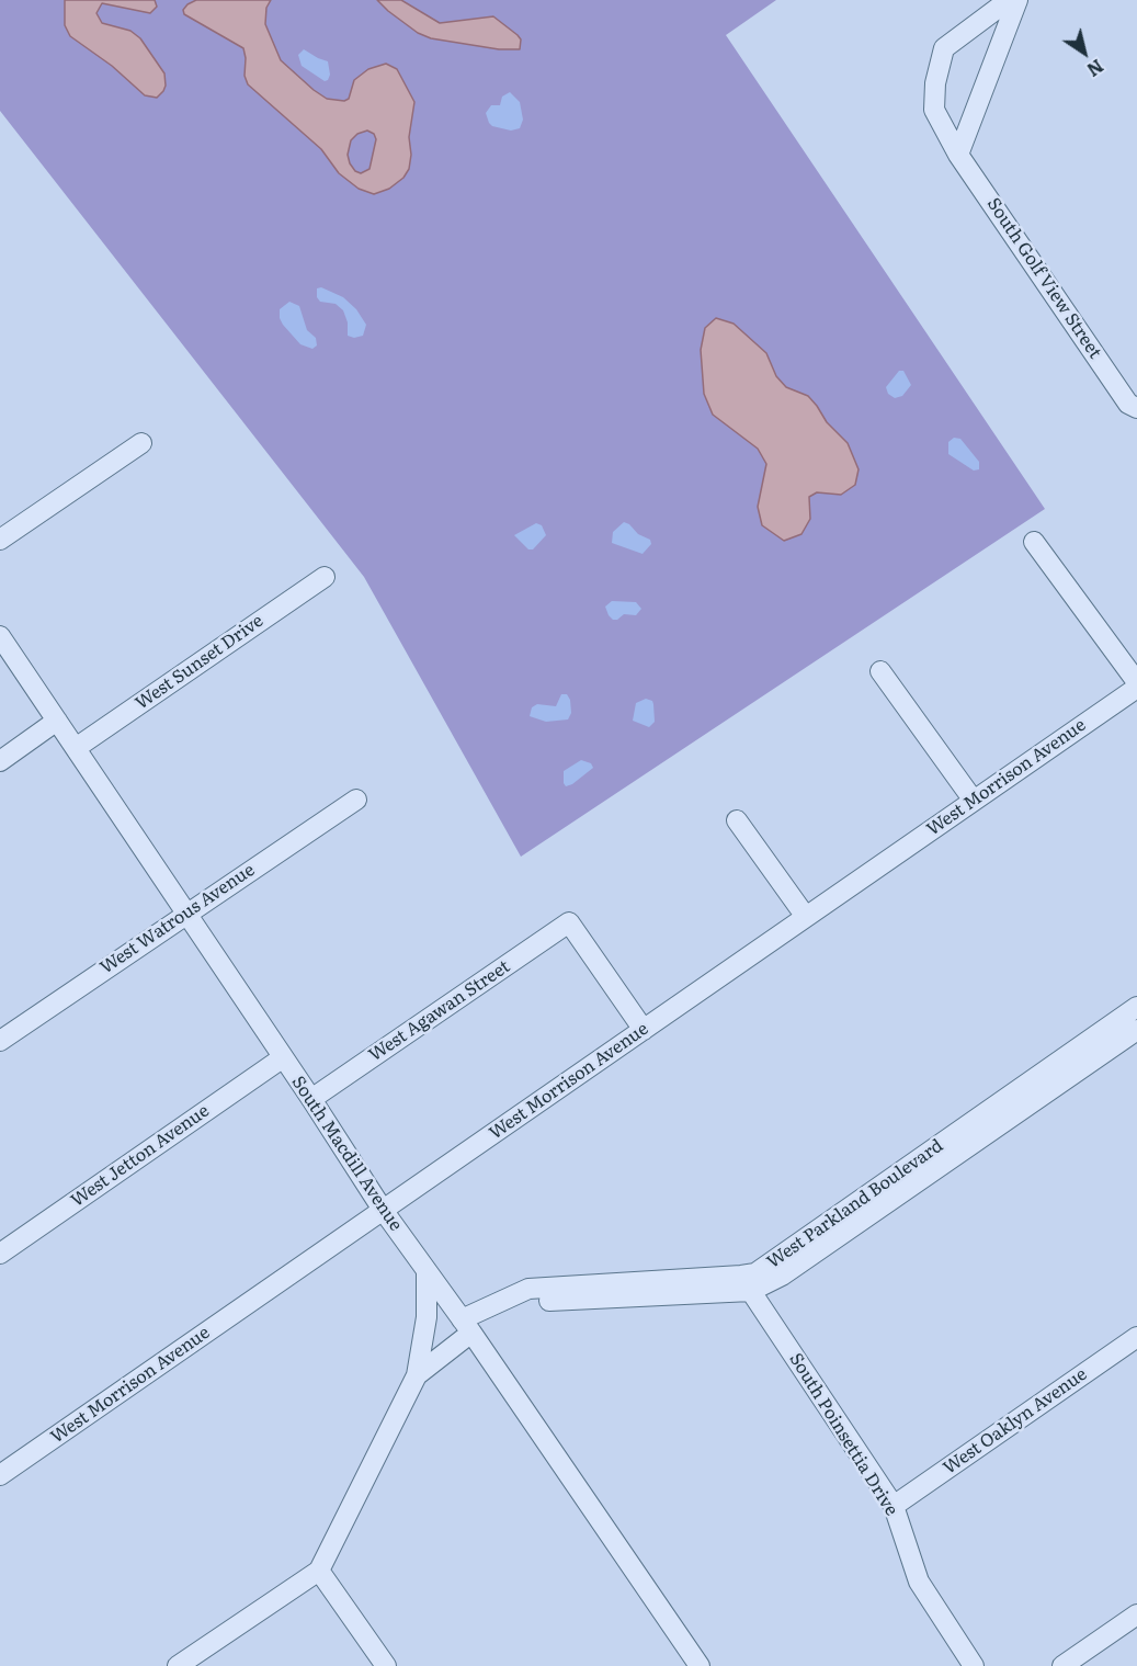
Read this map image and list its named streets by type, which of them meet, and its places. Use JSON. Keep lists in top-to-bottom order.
{
  "streets": {
    "street": [
      "South Golf View Street",
      "West Sunset Drive",
      "West Morrison Avenue",
      "West Watrous Avenue",
      "West Agawan Street",
      "South Macdill Avenue",
      "West Jetton Avenue",
      "West Parkland Boulevard",
      "West Oaklyn Avenue",
      "South Poinsettia Drive"
    ]
  },
  "crossings": [
    ["West Sunset Drive", "South Macdill Avenue"],
    ["West Morrison Avenue", "West Agawan Street"],
    ["West Morrison Avenue", "South Macdill Avenue"],
    ["West Watrous Avenue", "South Macdill Avenue"],
    ["West Agawan Street", "South Macdill Avenue"],
    ["South Macdill Avenue", "West Jetton Avenue"],
    ["South Macdill Avenue", "West Parkland Boulevard"],
    ["West Parkland Boulevard", "South Poinsettia Drive"],
    ["West Oaklyn Avenue", "South Poinsettia Drive"]
  ],
  "north": "bottom right"
}
